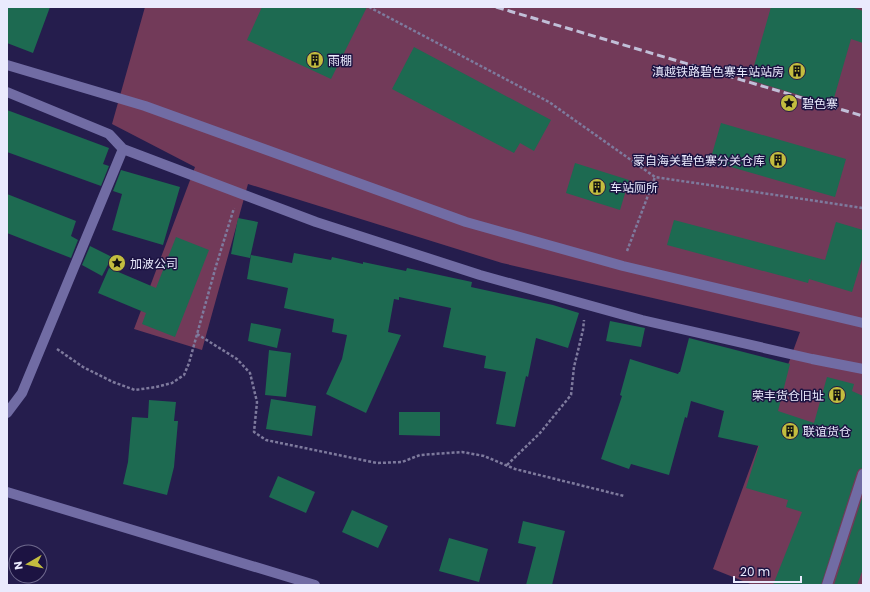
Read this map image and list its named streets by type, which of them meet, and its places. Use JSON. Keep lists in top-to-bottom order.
{
  "places": {
    "building": [
      "雨棚",
      "滇越铁路碧色寨车站站房",
      "蒙自海关碧色寨分关仓库",
      "车站厕所",
      "荣丰货仓旧址",
      "联谊货仓"
    ],
    "place": ["碧色寨", "加波公司"]
  },
  "scale_bar": "20 m",
  "north": "left"
}
